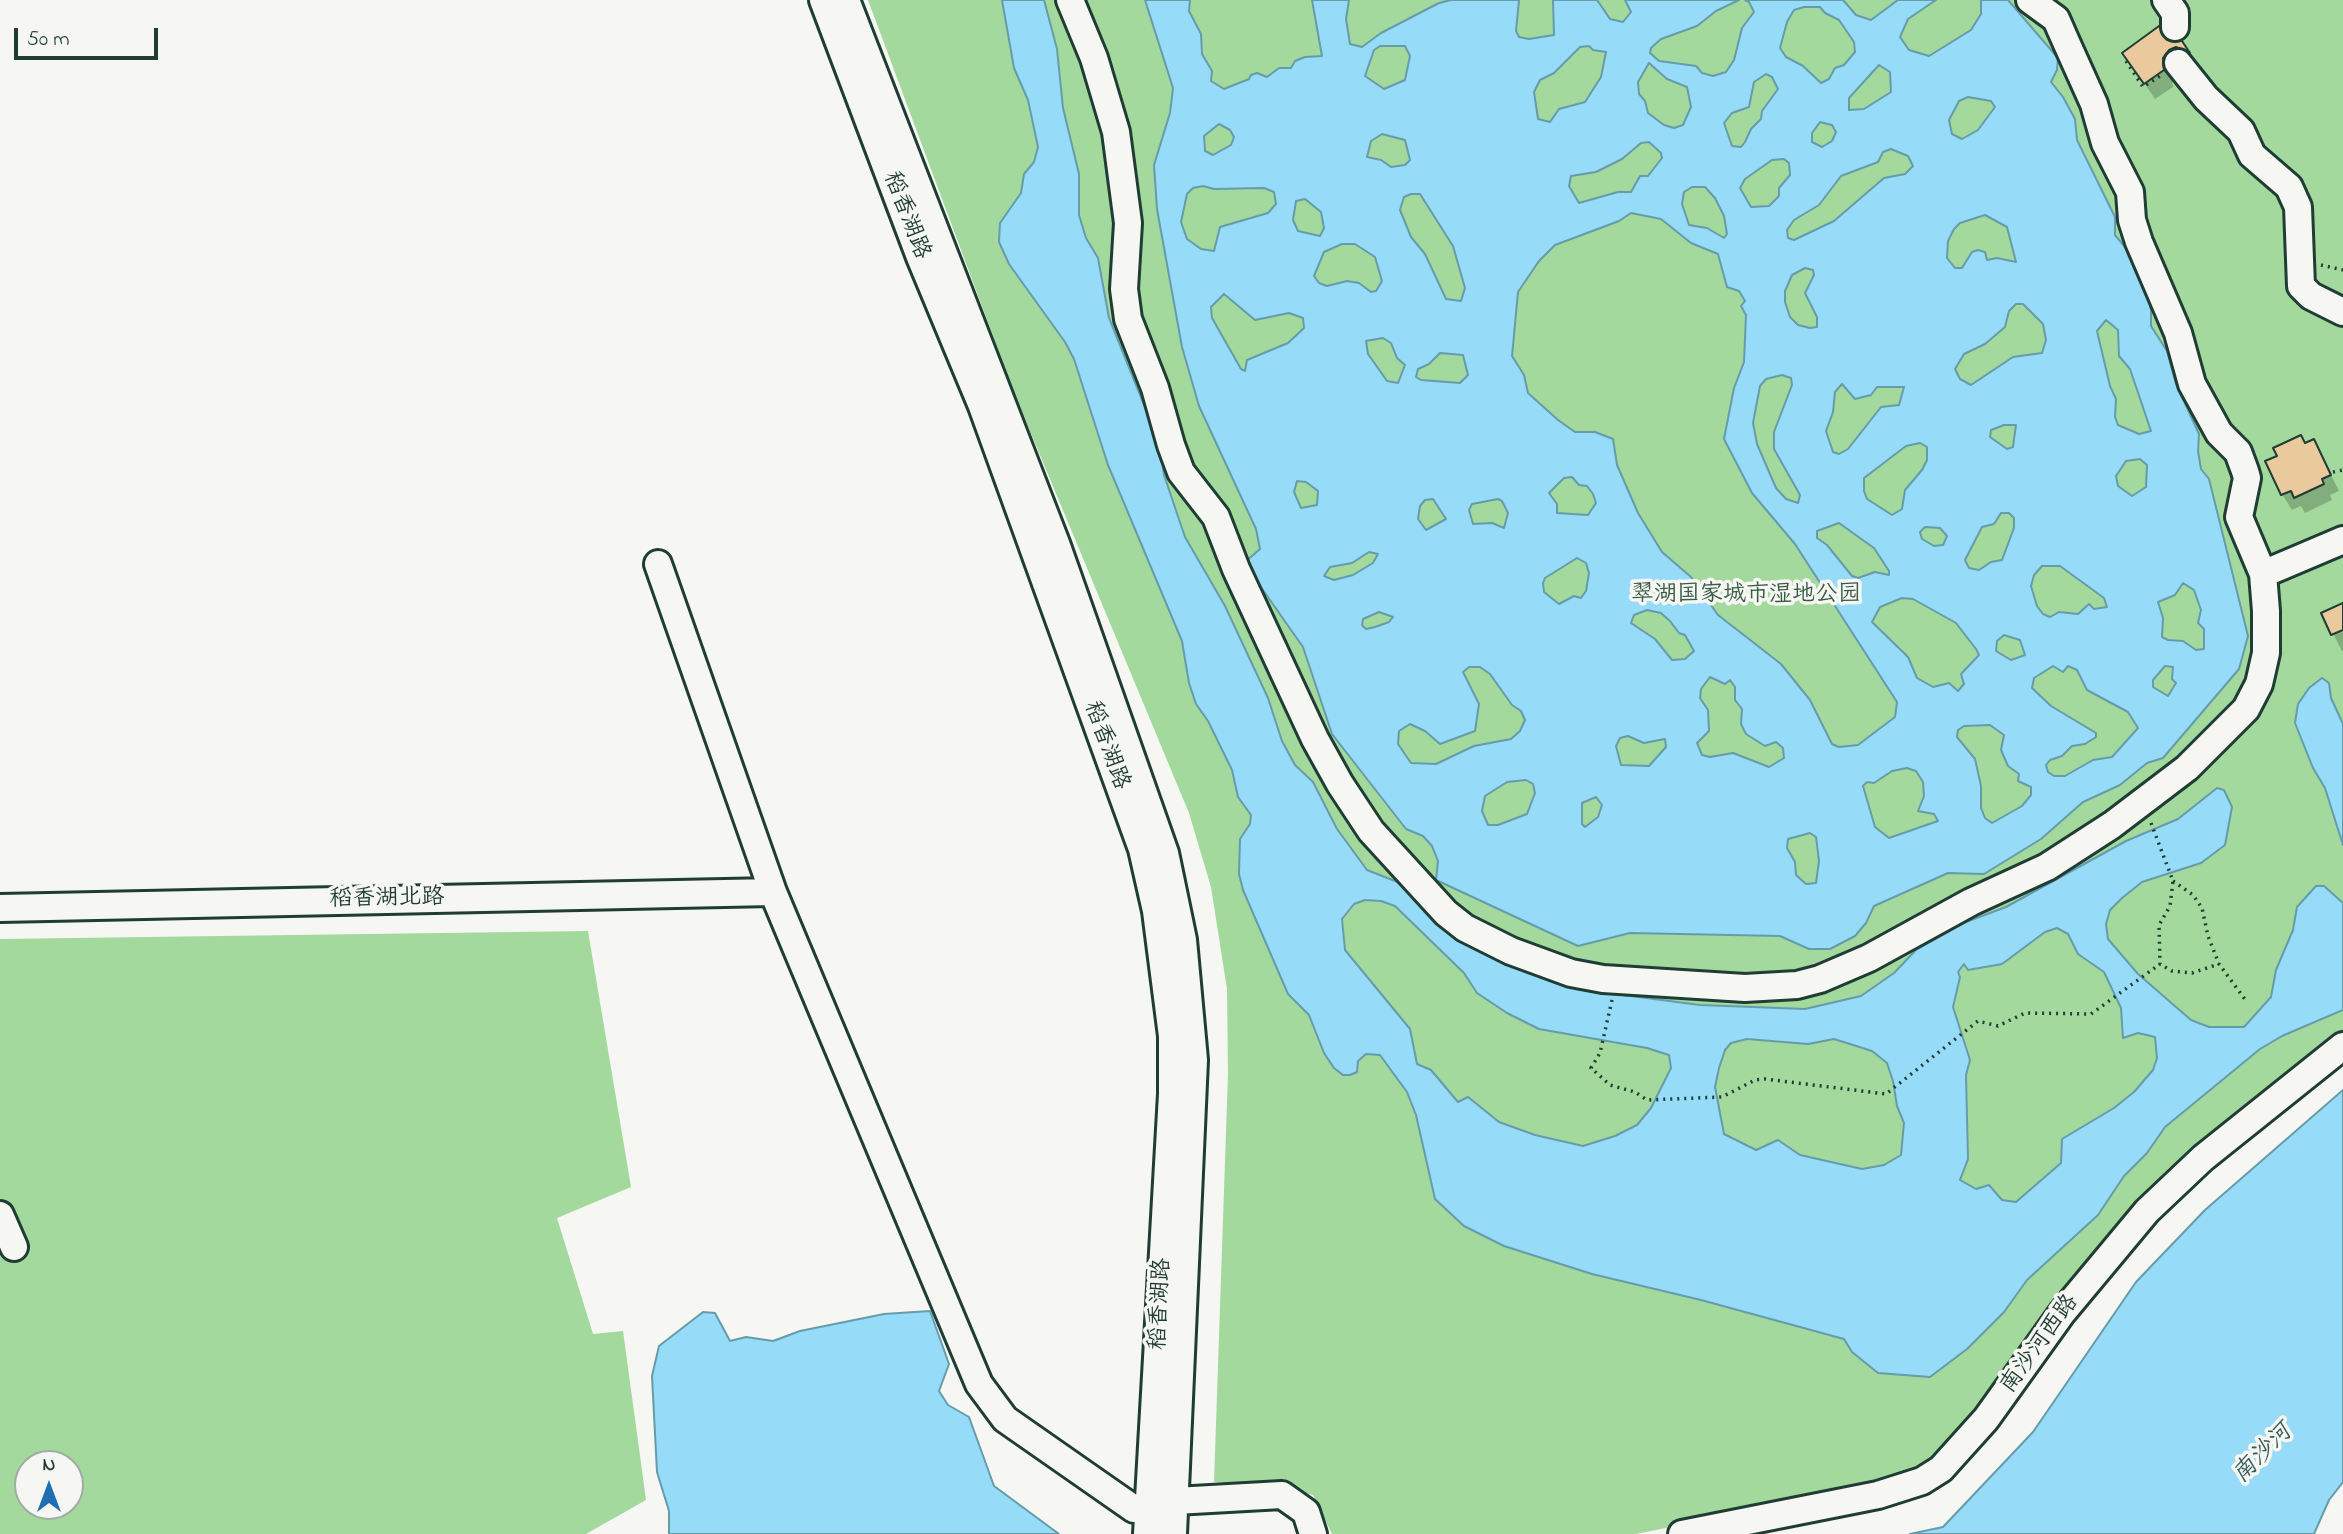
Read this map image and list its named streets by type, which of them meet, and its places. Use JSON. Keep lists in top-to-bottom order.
{
  "streets": {
    "street": ["稻香湖路", "稻香湖北路", "南沙河西路"]
  },
  "water": ["南沙河"],
  "parks": ["翠湖国家城市湿地公园"],
  "scale_bar": "50 m",
  "north": "top"
}
